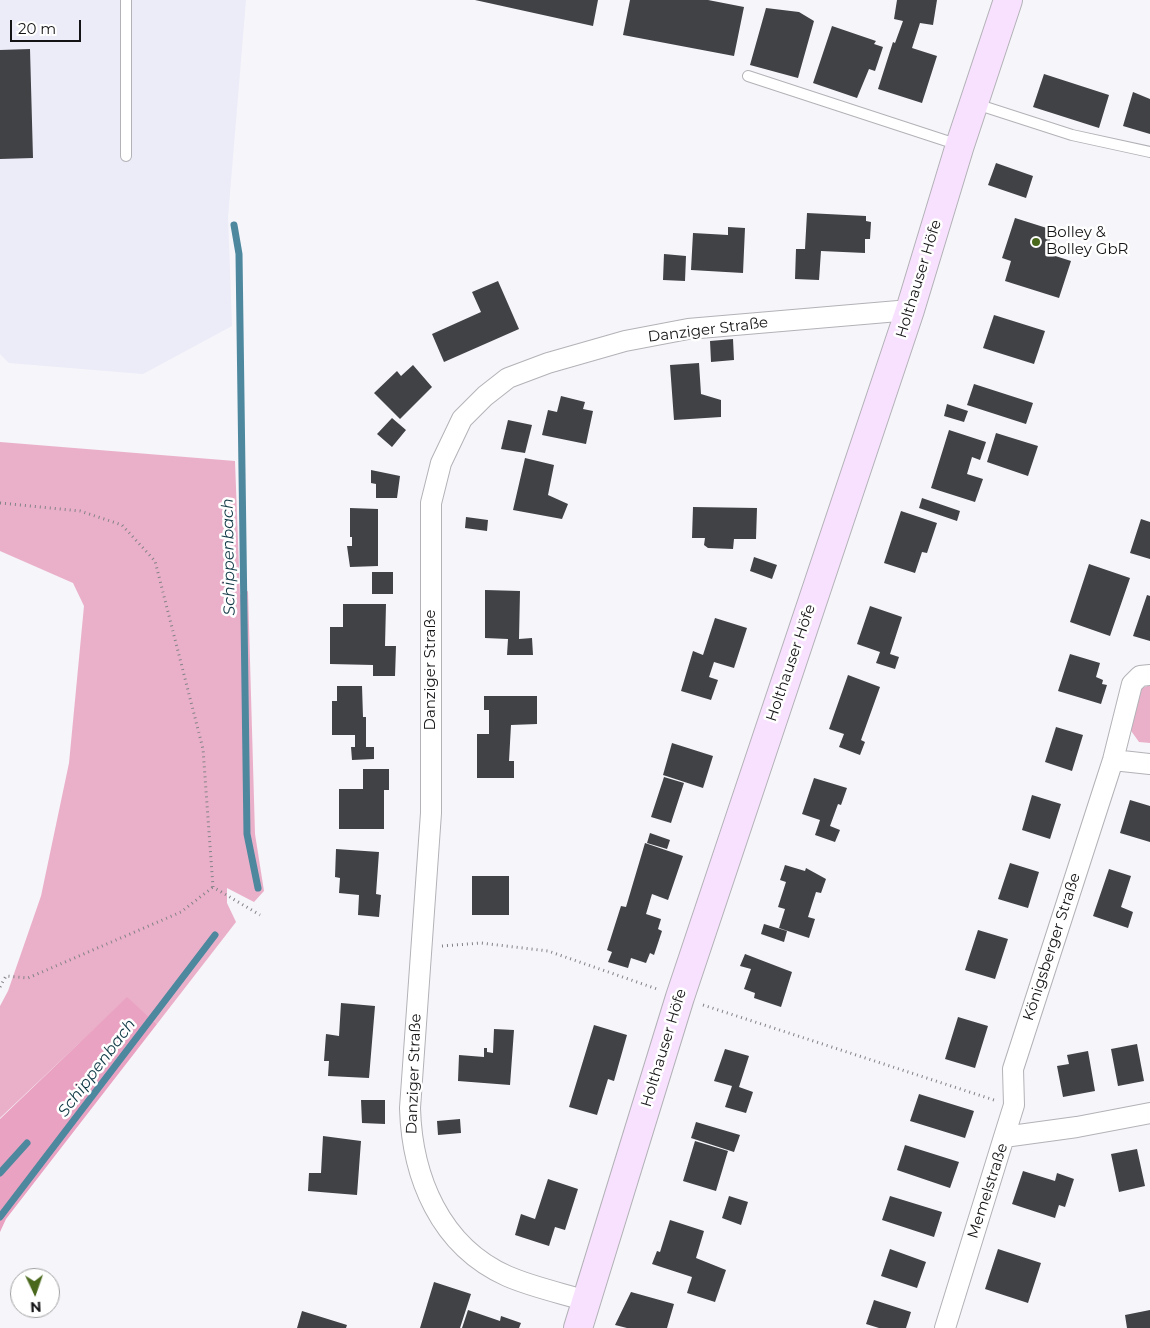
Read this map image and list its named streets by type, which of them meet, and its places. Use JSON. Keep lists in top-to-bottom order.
{
  "streets": {
    "street": [
      "Holthauser Höfe",
      "Danziger Straße",
      "Königsberger Straße",
      "Memelstraße"
    ]
  },
  "crossings": [
    ["Holthauser Höfe", "Danziger Straße"],
    ["Königsberger Straße", "Memelstraße"]
  ],
  "water": ["Schippenbach"],
  "places": ["Bolley & Bolley GbR"],
  "scale_bar": "20 m",
  "north": "bottom"
}
